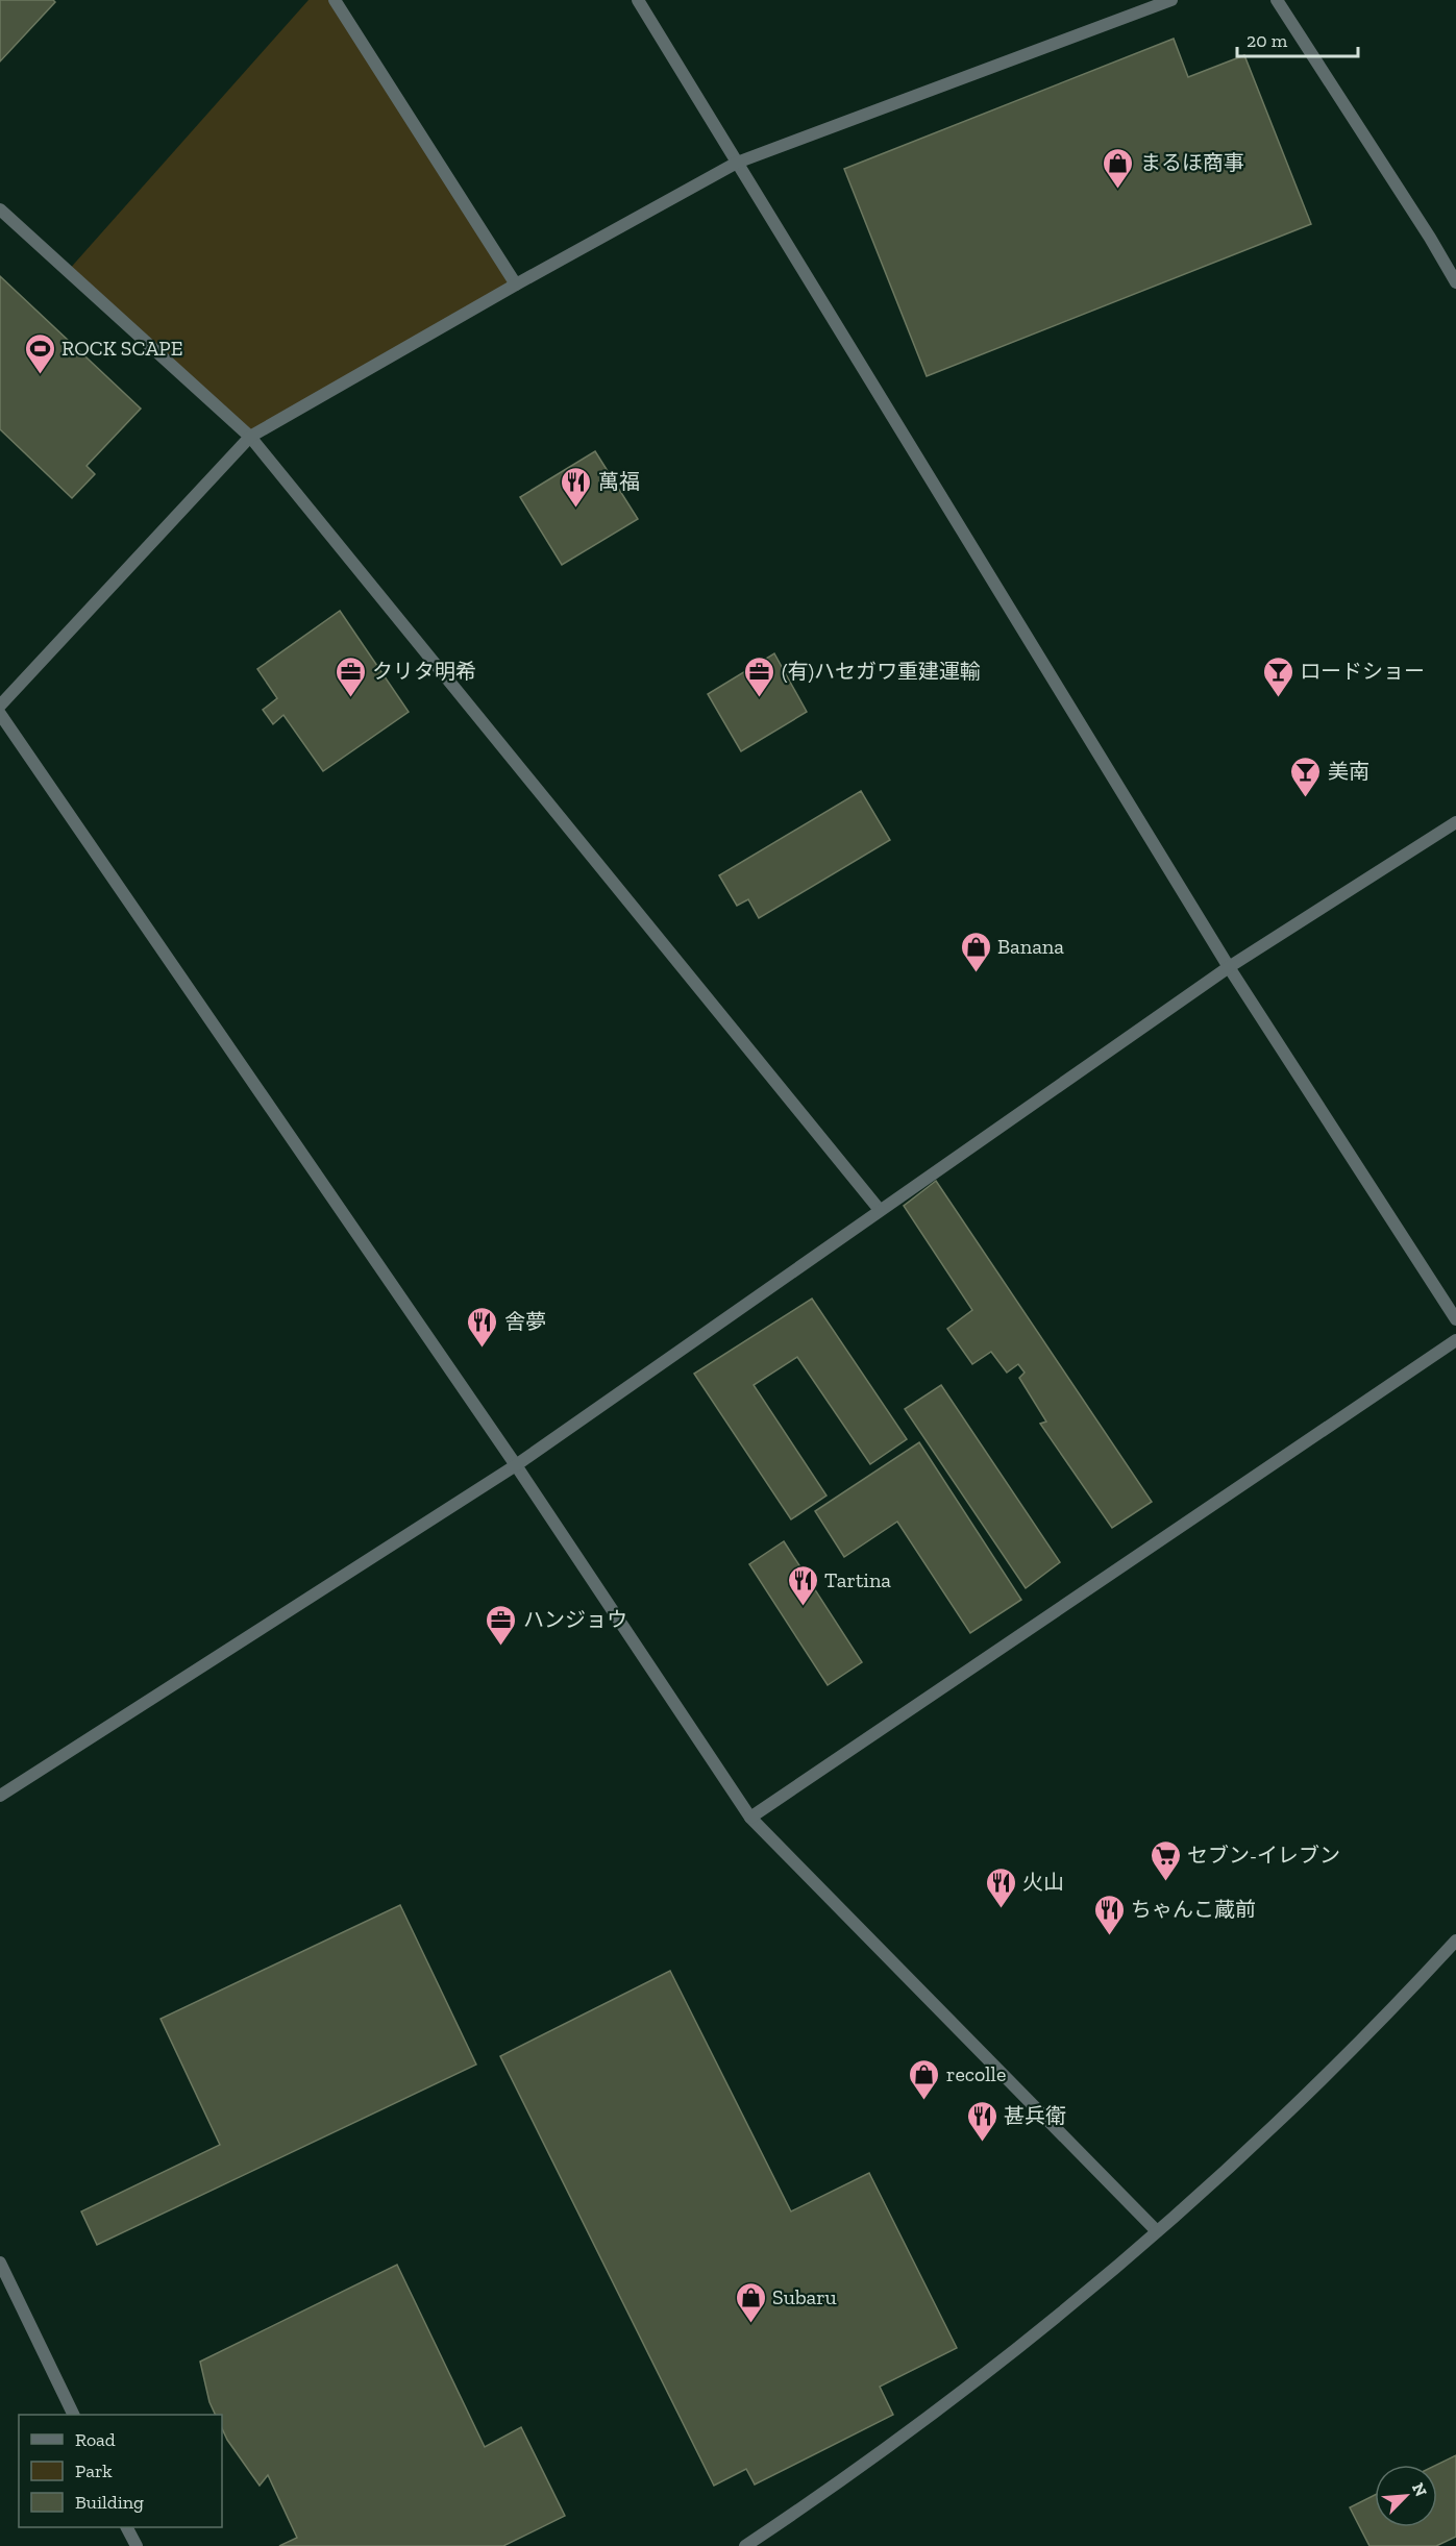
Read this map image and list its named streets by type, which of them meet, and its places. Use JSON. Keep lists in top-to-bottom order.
{
  "places": {
    "shop": [
      "まるほ商事",
      "Banana",
      "recolle",
      "Subaru"
    ],
    "sports": ["ROCK SCAPE"],
    "restaurant": [
      "萬福",
      "舎夢",
      "Tartina",
      "火山",
      "ちゃんこ蔵前",
      "甚兵衛"
    ],
    "office": ["クリタ明希", "(有)ハセガワ重建運輸", "ハンジョウ"],
    "bar": ["ロードショー", "美南"],
    "supermarket": ["セブン-イレブン"]
  },
  "legend": ["Road", "Park", "Building"],
  "scale_bar": "20 m",
  "north": "top right"
}
